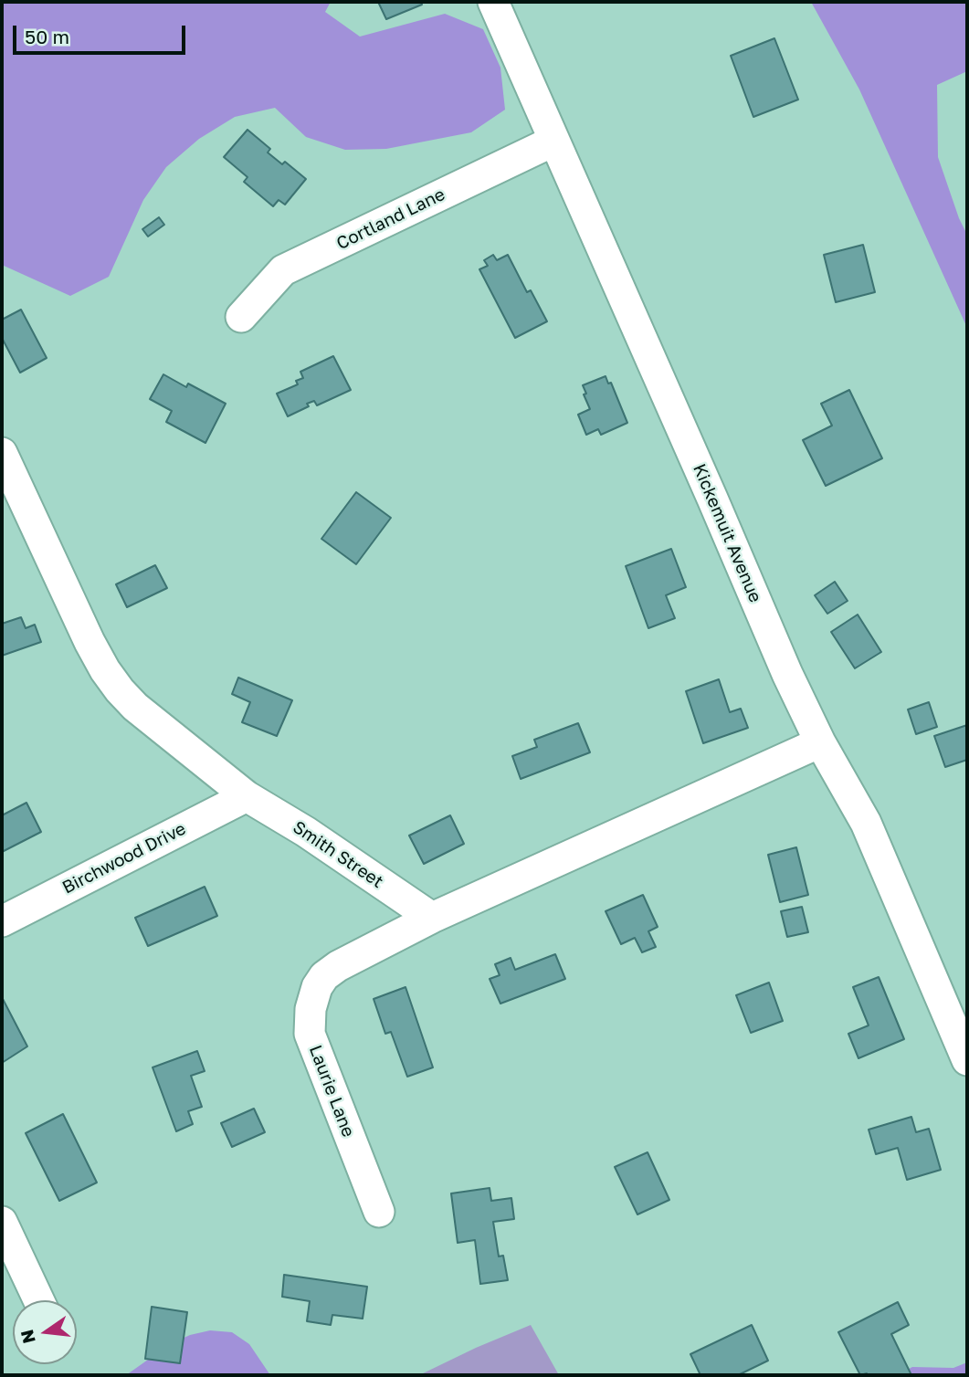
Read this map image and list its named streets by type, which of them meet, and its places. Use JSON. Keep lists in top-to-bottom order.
{
  "streets": {
    "street": [
      "Cortland Lane",
      "Kickemuit Avenue",
      "Smith Street",
      "Birchwood Drive",
      "Laurie Lane"
    ]
  },
  "crossings": [
    ["Cortland Lane", "Kickemuit Avenue"],
    ["Smith Street", "Birchwood Drive"],
    ["Smith Street", "Laurie Lane"]
  ],
  "scale_bar": "50 m",
  "north": "left"
}
